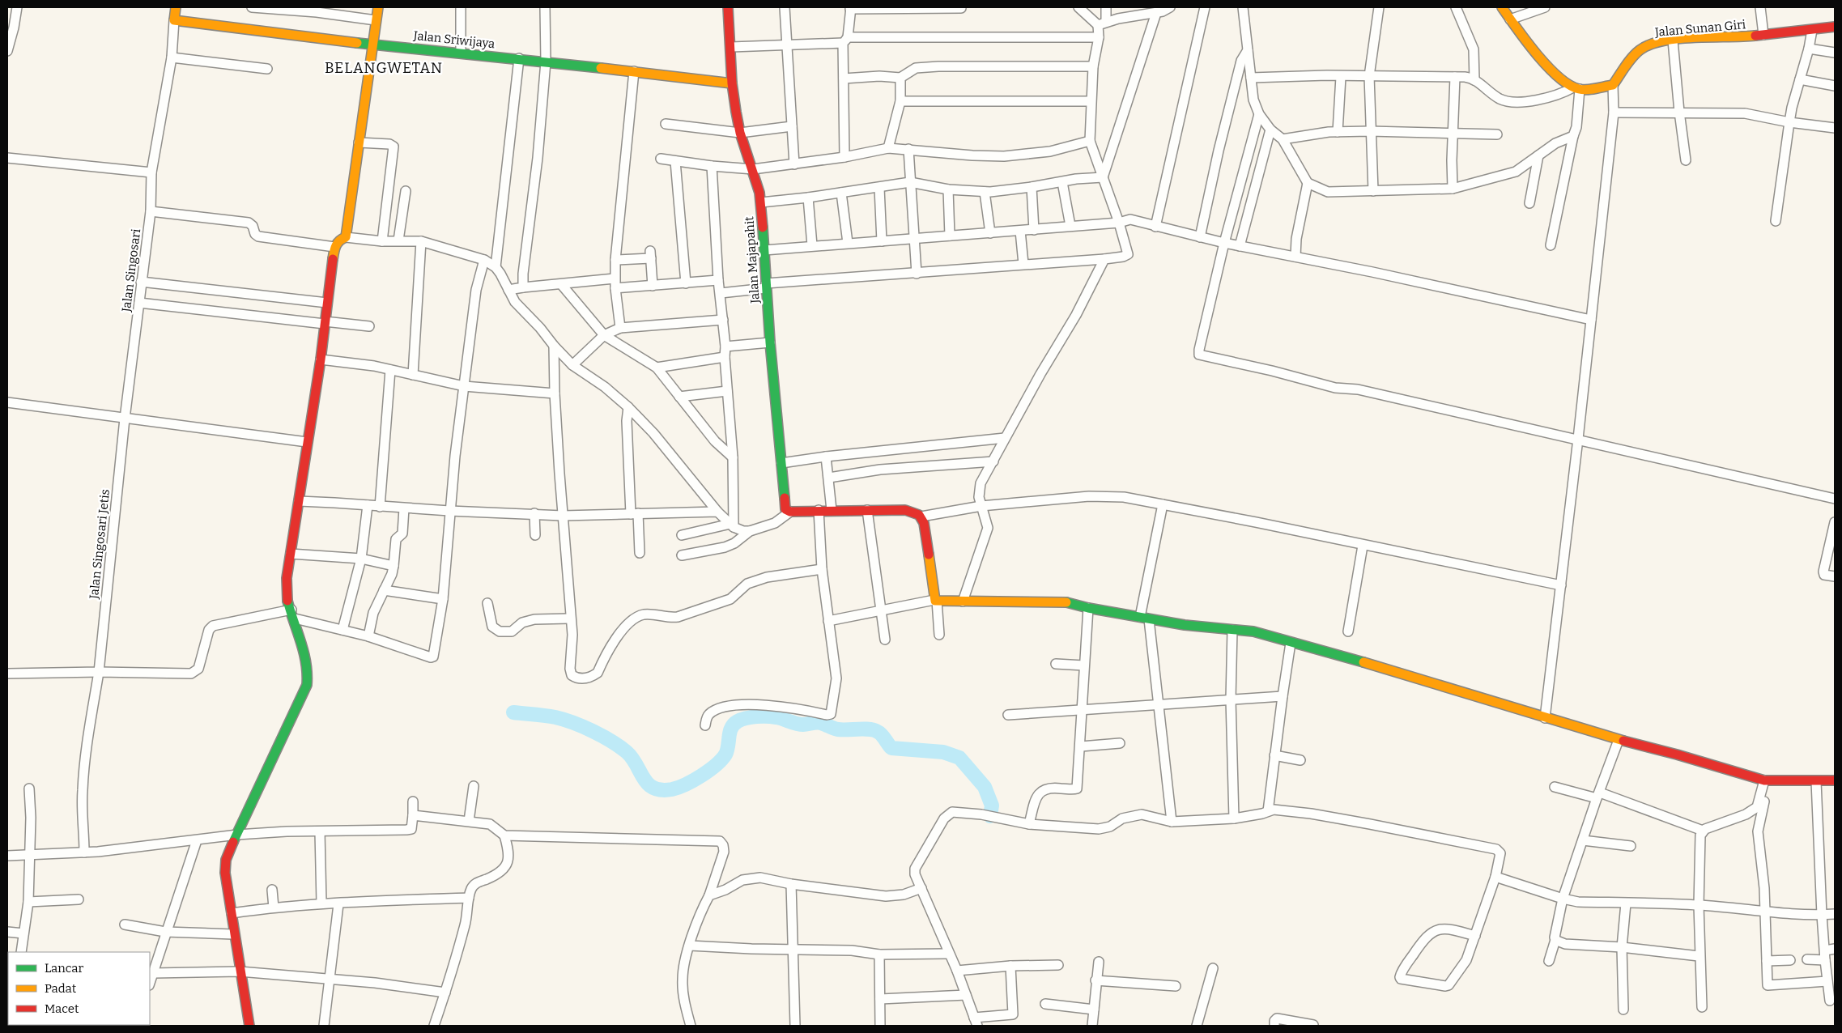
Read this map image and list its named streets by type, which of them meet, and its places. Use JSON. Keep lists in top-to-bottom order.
{
  "streets": {
    "street": [
      "Jalan Sunan Giri",
      "Jalan Sriwijaya",
      "Jalan Majapahit",
      "Jalan Singosari",
      "Jalan Singosari Jetis"
    ]
  },
  "crossings": [
    ["Jalan Sriwijaya", "Jalan Majapahit"],
    ["Jalan Sriwijaya", "Jalan Singosari"],
    ["Jalan Singosari", "Jalan Singosari Jetis"]
  ],
  "districts": ["BELANGWETAN"],
  "legend": ["Lancar", "Padat", "Macet"]
}
